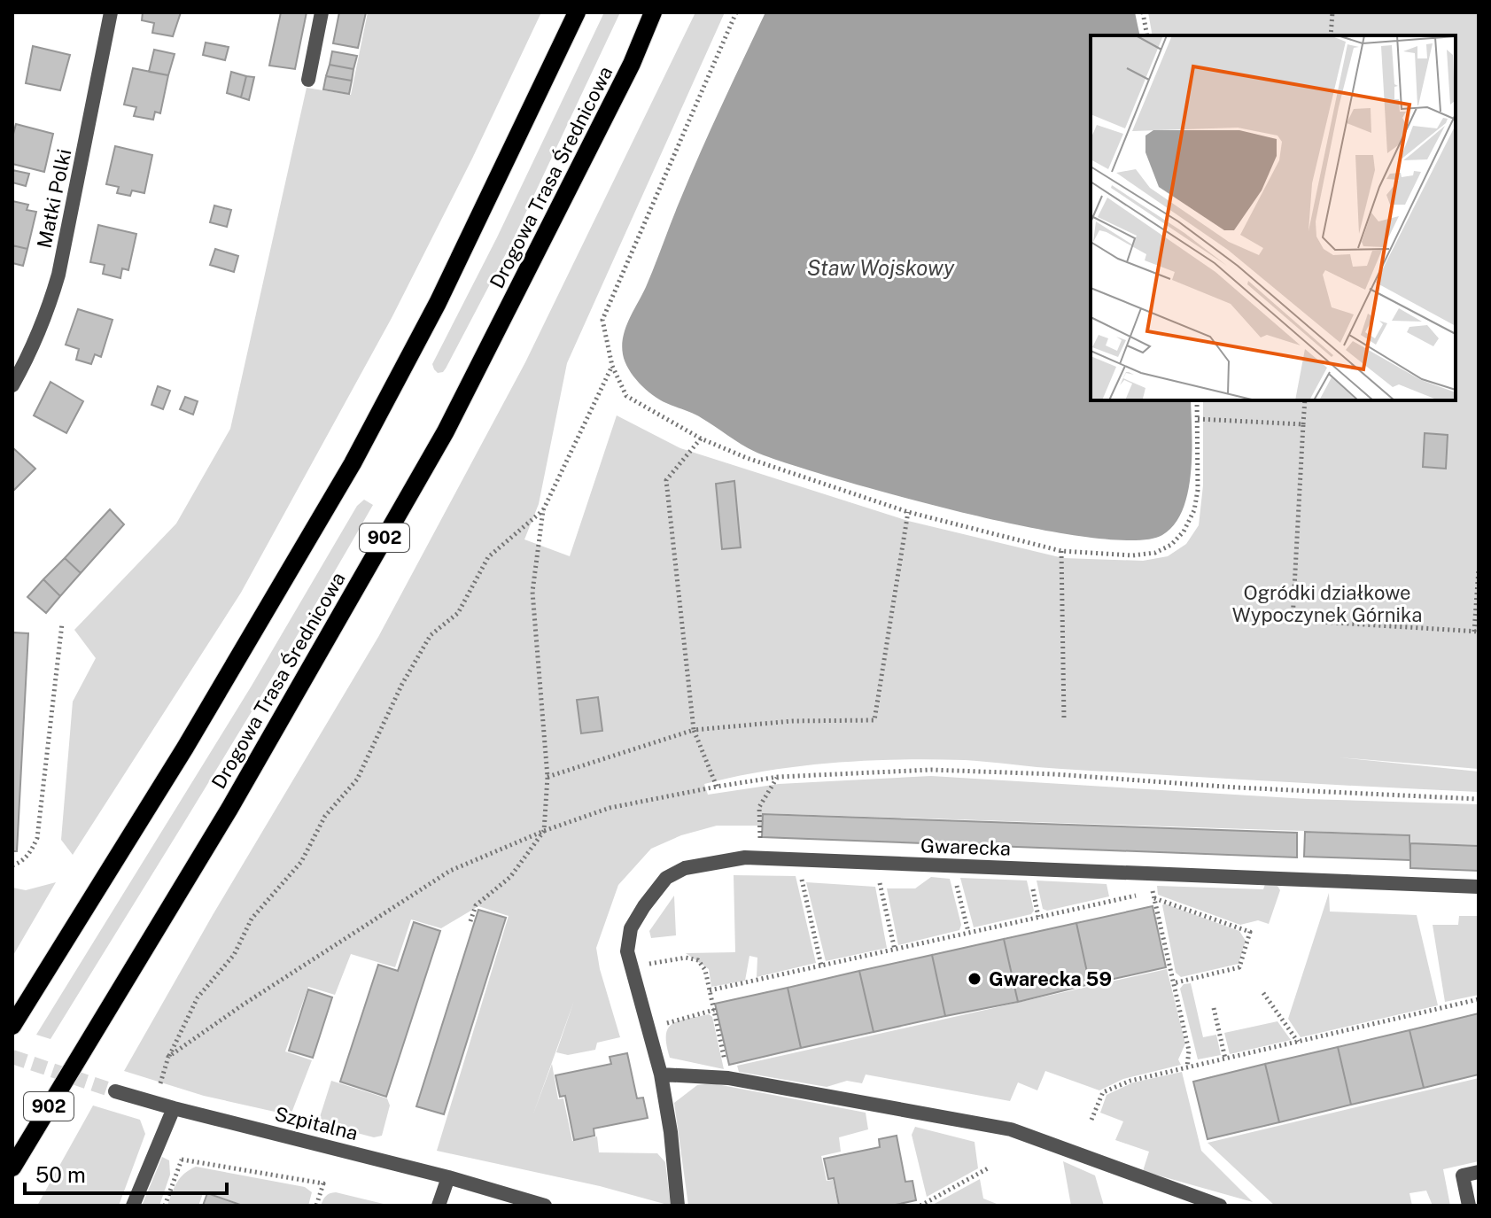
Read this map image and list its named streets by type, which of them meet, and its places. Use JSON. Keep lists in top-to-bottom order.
{
  "streets": {
    "main road": ["Drogowa Trasa Średnicowa", "902"],
    "street": ["Matki Polki", "Gwarecka", "Szpitalna"]
  },
  "water": ["Staw Wojskowy"],
  "parks": ["Ogródki działkowe Wypoczynek Górnika"],
  "places": ["Gwarecka 59"],
  "scale_bar": "50 m"
}
